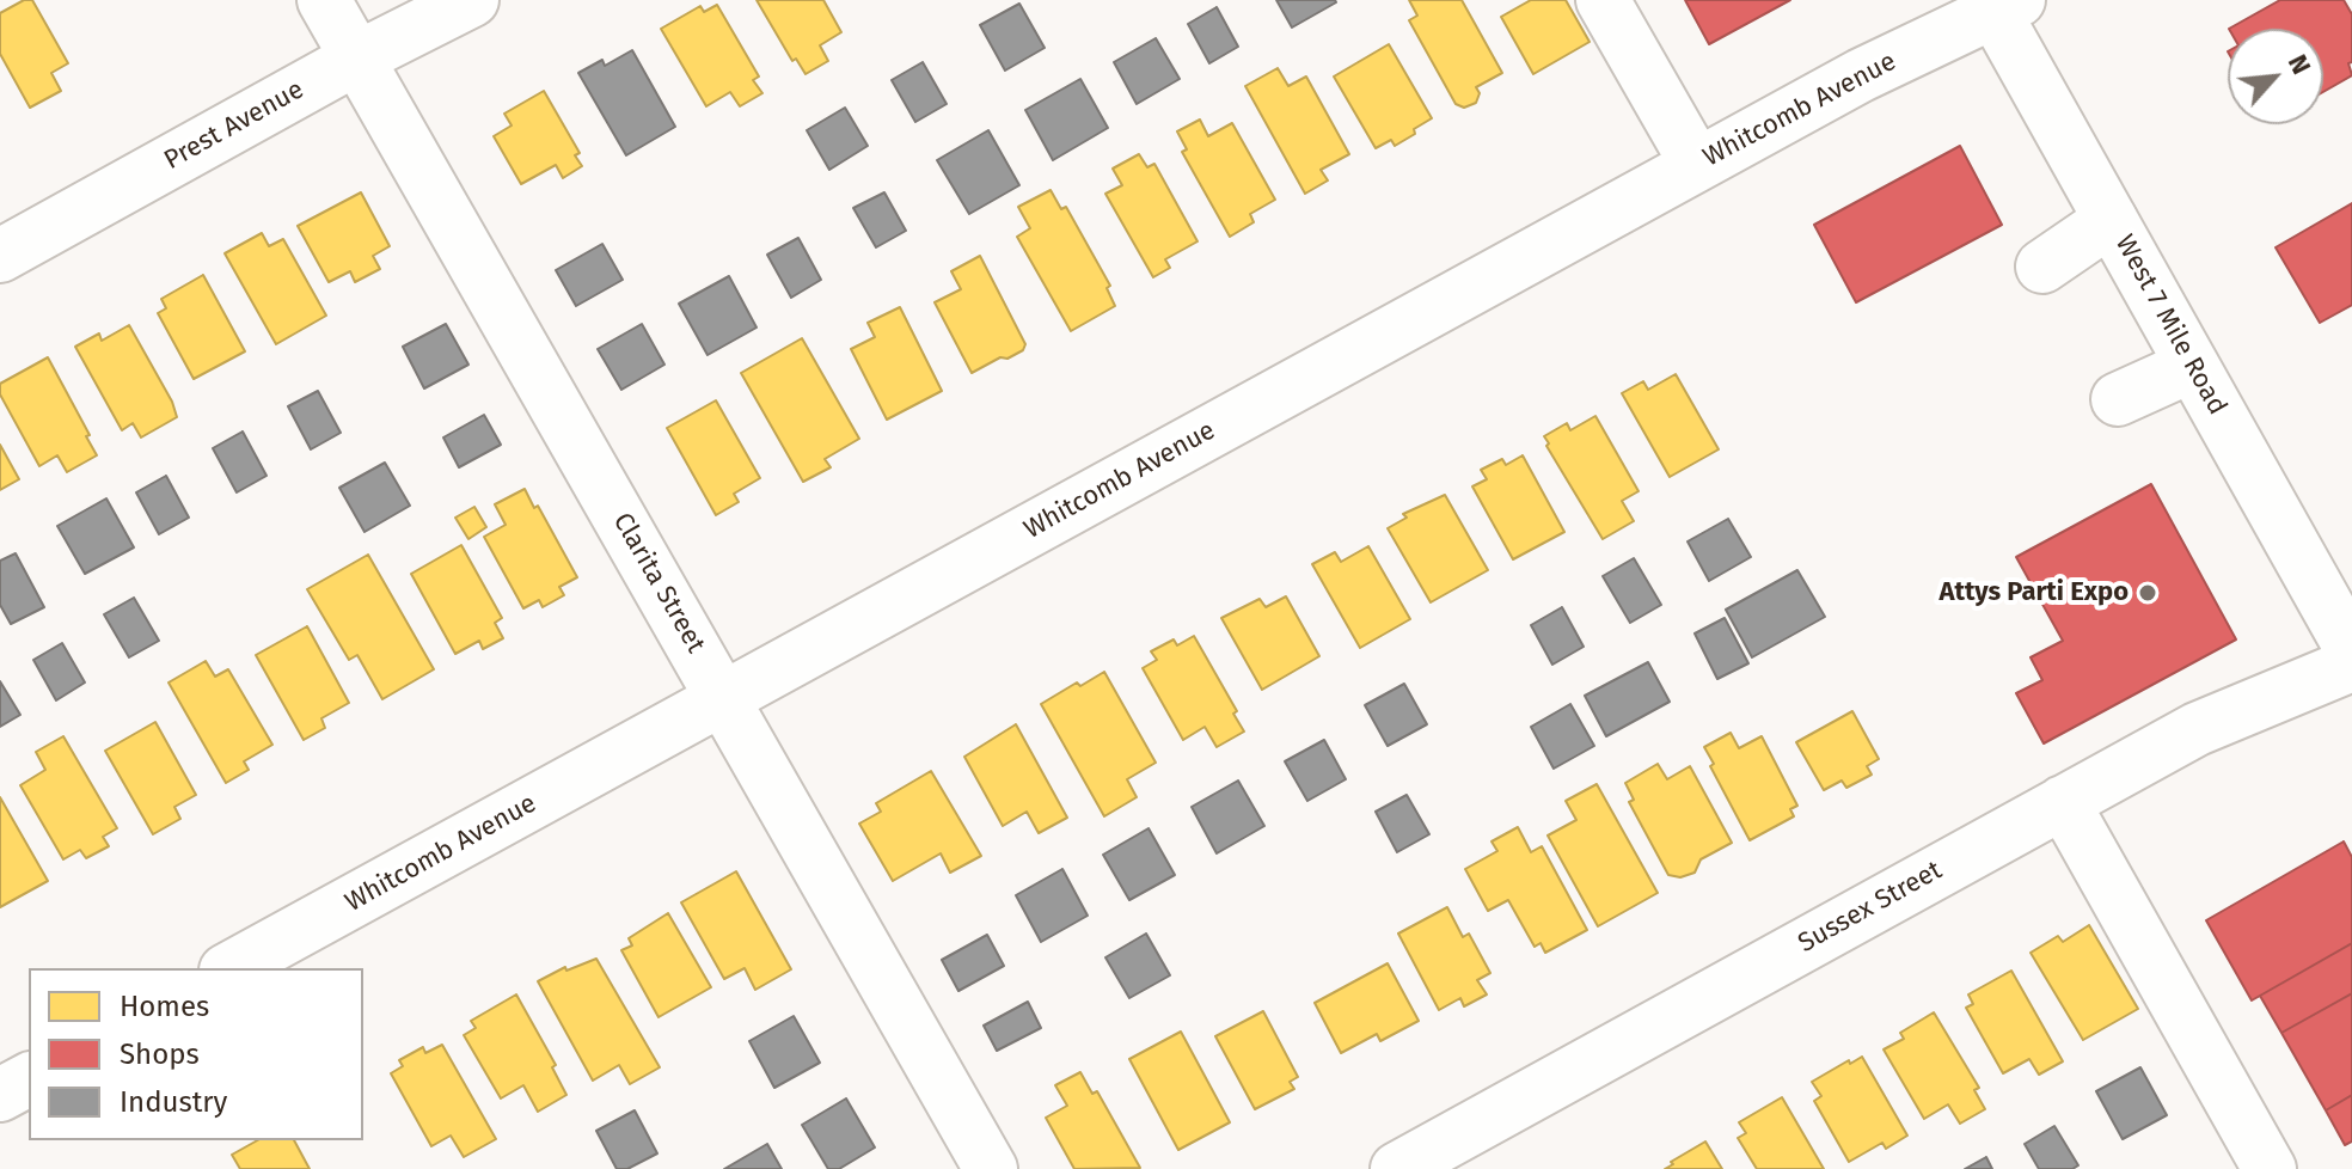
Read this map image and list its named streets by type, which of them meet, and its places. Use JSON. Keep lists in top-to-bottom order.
{
  "streets": {
    "street": [
      "Whitcomb Avenue",
      "Prest Avenue",
      "West 7 Mile Road",
      "Clarita Street",
      "Sussex Street"
    ]
  },
  "crossings": [
    ["Whitcomb Avenue", "West 7 Mile Road"],
    ["Whitcomb Avenue", "Clarita Street"],
    ["Prest Avenue", "Clarita Street"]
  ],
  "places": ["Attys Parti Expo"],
  "legend": ["Homes", "Shops", "Industry"],
  "north": "top right"
}
